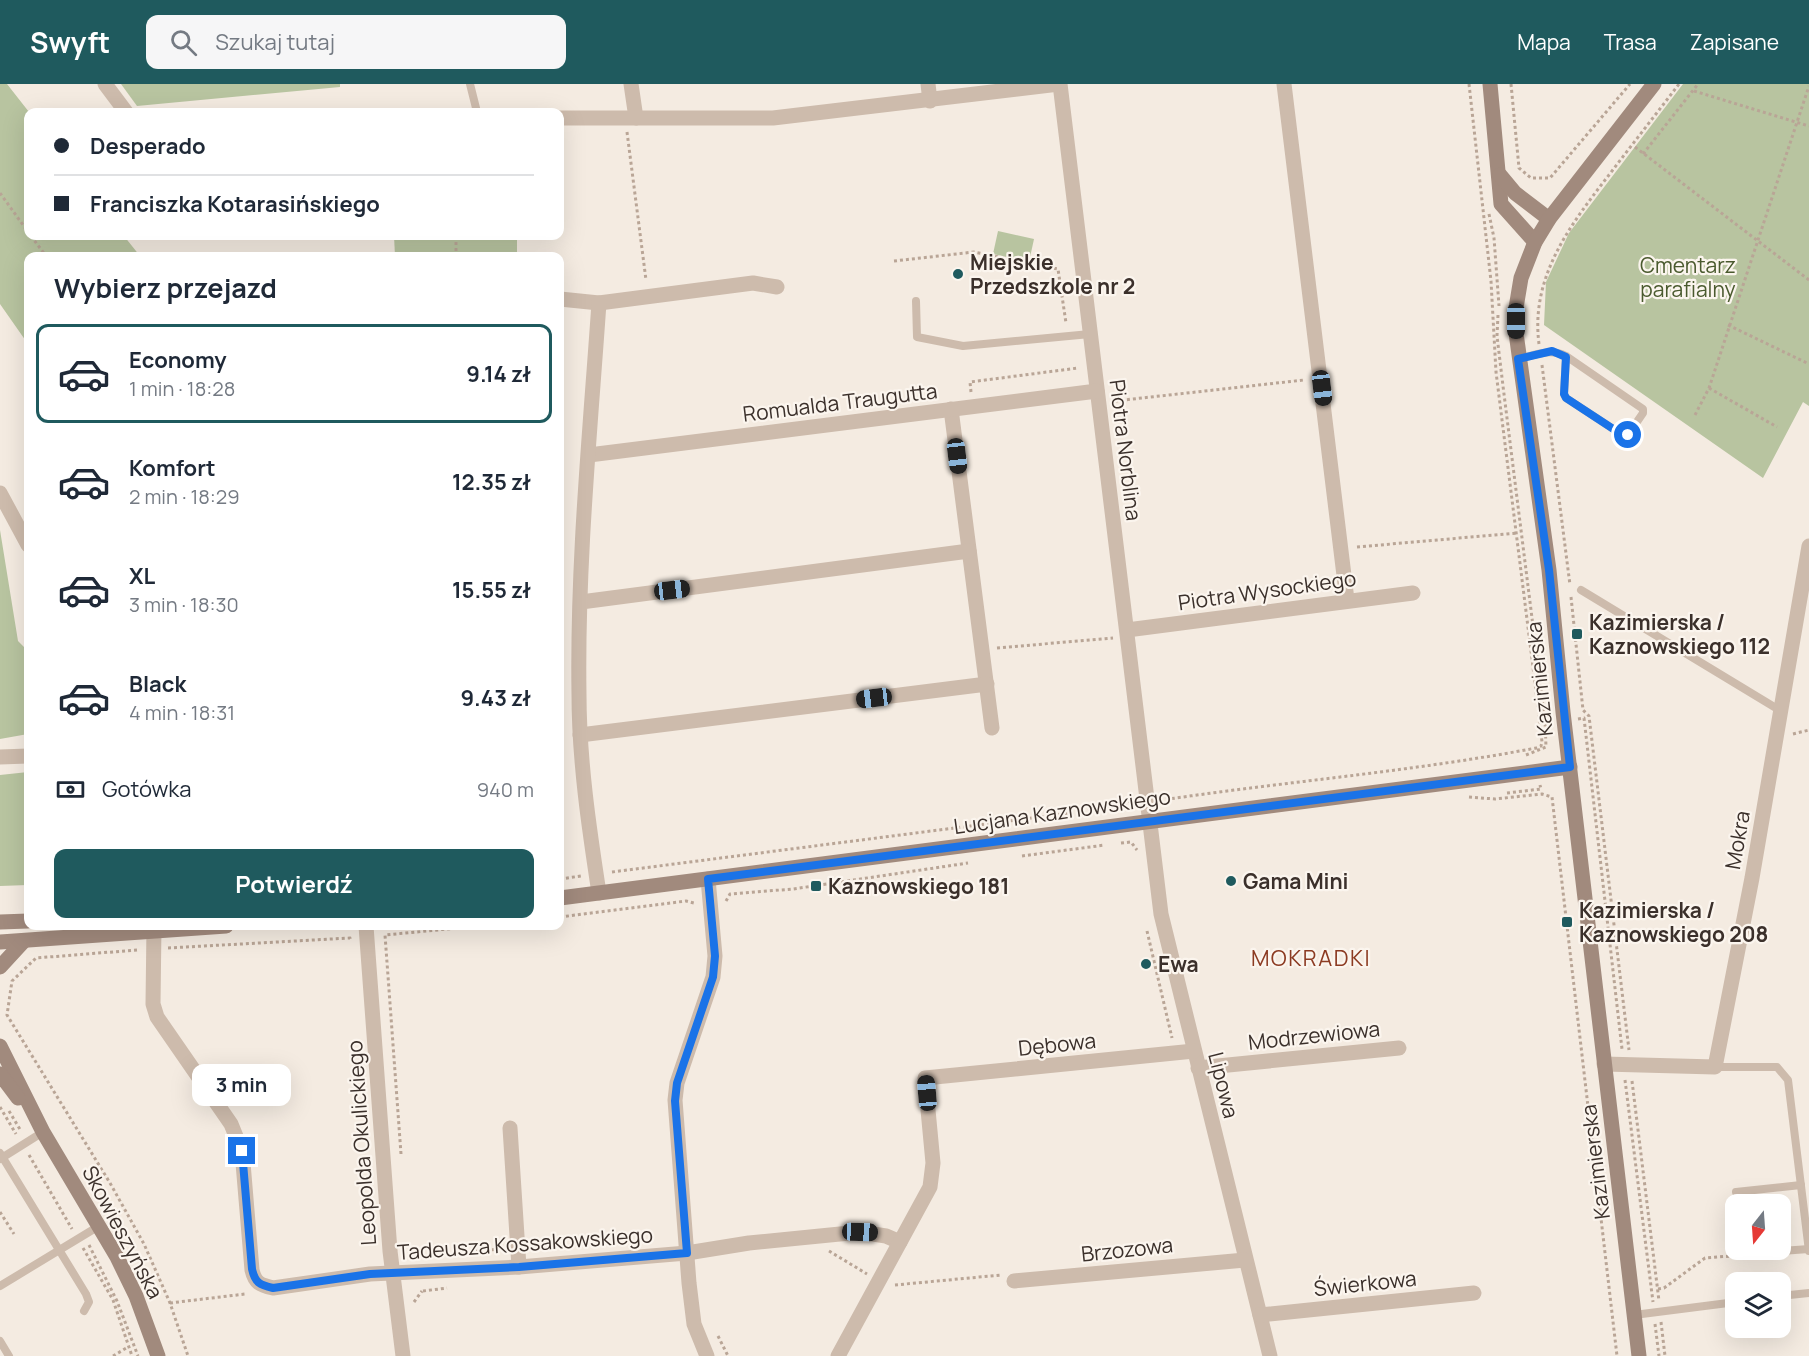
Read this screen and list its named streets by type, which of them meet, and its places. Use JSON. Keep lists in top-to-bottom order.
{
  "streets": {
    "street": [
      "Romualda Traugutta",
      "Piotra Norblina",
      "Piotra Wysockiego",
      "Kazimierska",
      "Lucjana Kaznowskiego",
      "Mokra",
      "Modrzewiowa",
      "Dębowa",
      "Lipowa",
      "Leopolda Okulickiego",
      "Skowieszyńska",
      "Tadeusza Kossakowskiego",
      "Brzozowa",
      "Świerkowa"
    ]
  },
  "crossings": [
    ["Romualda Traugutta", "Piotra Norblina"],
    ["Piotra Norblina", "Piotra Wysockiego"],
    ["Piotra Norblina", "Lucjana Kaznowskiego"],
    ["Piotra Norblina", "Lipowa"],
    ["Kazimierska", "Lucjana Kaznowskiego"],
    ["Lucjana Kaznowskiego", "Lipowa"],
    ["Modrzewiowa", "Lipowa"],
    ["Dębowa", "Lipowa"],
    ["Dębowa", "Tadeusza Kossakowskiego"],
    ["Lipowa", "Brzozowa"],
    ["Lipowa", "Świerkowa"],
    ["Leopolda Okulickiego", "Tadeusza Kossakowskiego"]
  ],
  "districts": ["MOKRADKI"],
  "parks": ["Cmentarz parafialny"],
  "places": {
    "other": ["Miejskie Przedszkole nr 2", "Gama Mini", "Ewa"],
    "transit": ["Kazimierska / Kaznowskiego 112", "Kaznowskiego 181", "Kazimierska / Kaznowskiego 208"]
  },
  "north": "bottom",
  "page": {
    "header": "Swyft",
    "search": "Szukaj tutaj",
    "nav": ["Mapa", "Trasa", "Zapisane"],
    "banner": ["Desperado", "Franciszka Kotarasińskiego"],
    "heading": "Wybierz przejazd",
    "list": [
      {
        "name": "Economy",
        "note": "1 min · 18:28",
        "value": "9.14 zł"
      },
      {
        "name": "Komfort",
        "note": "2 min · 18:29",
        "value": "12.35 zł"
      },
      {
        "name": "XL",
        "note": "3 min · 18:30",
        "value": "15.55 zł"
      },
      {
        "name": "Black",
        "note": "4 min · 18:31",
        "value": "9.43 zł"
      }
    ],
    "pay": ["Gotówka", "940 m"],
    "buttons": "Potwierdź",
    "bubble": "3 min"
  }
}
